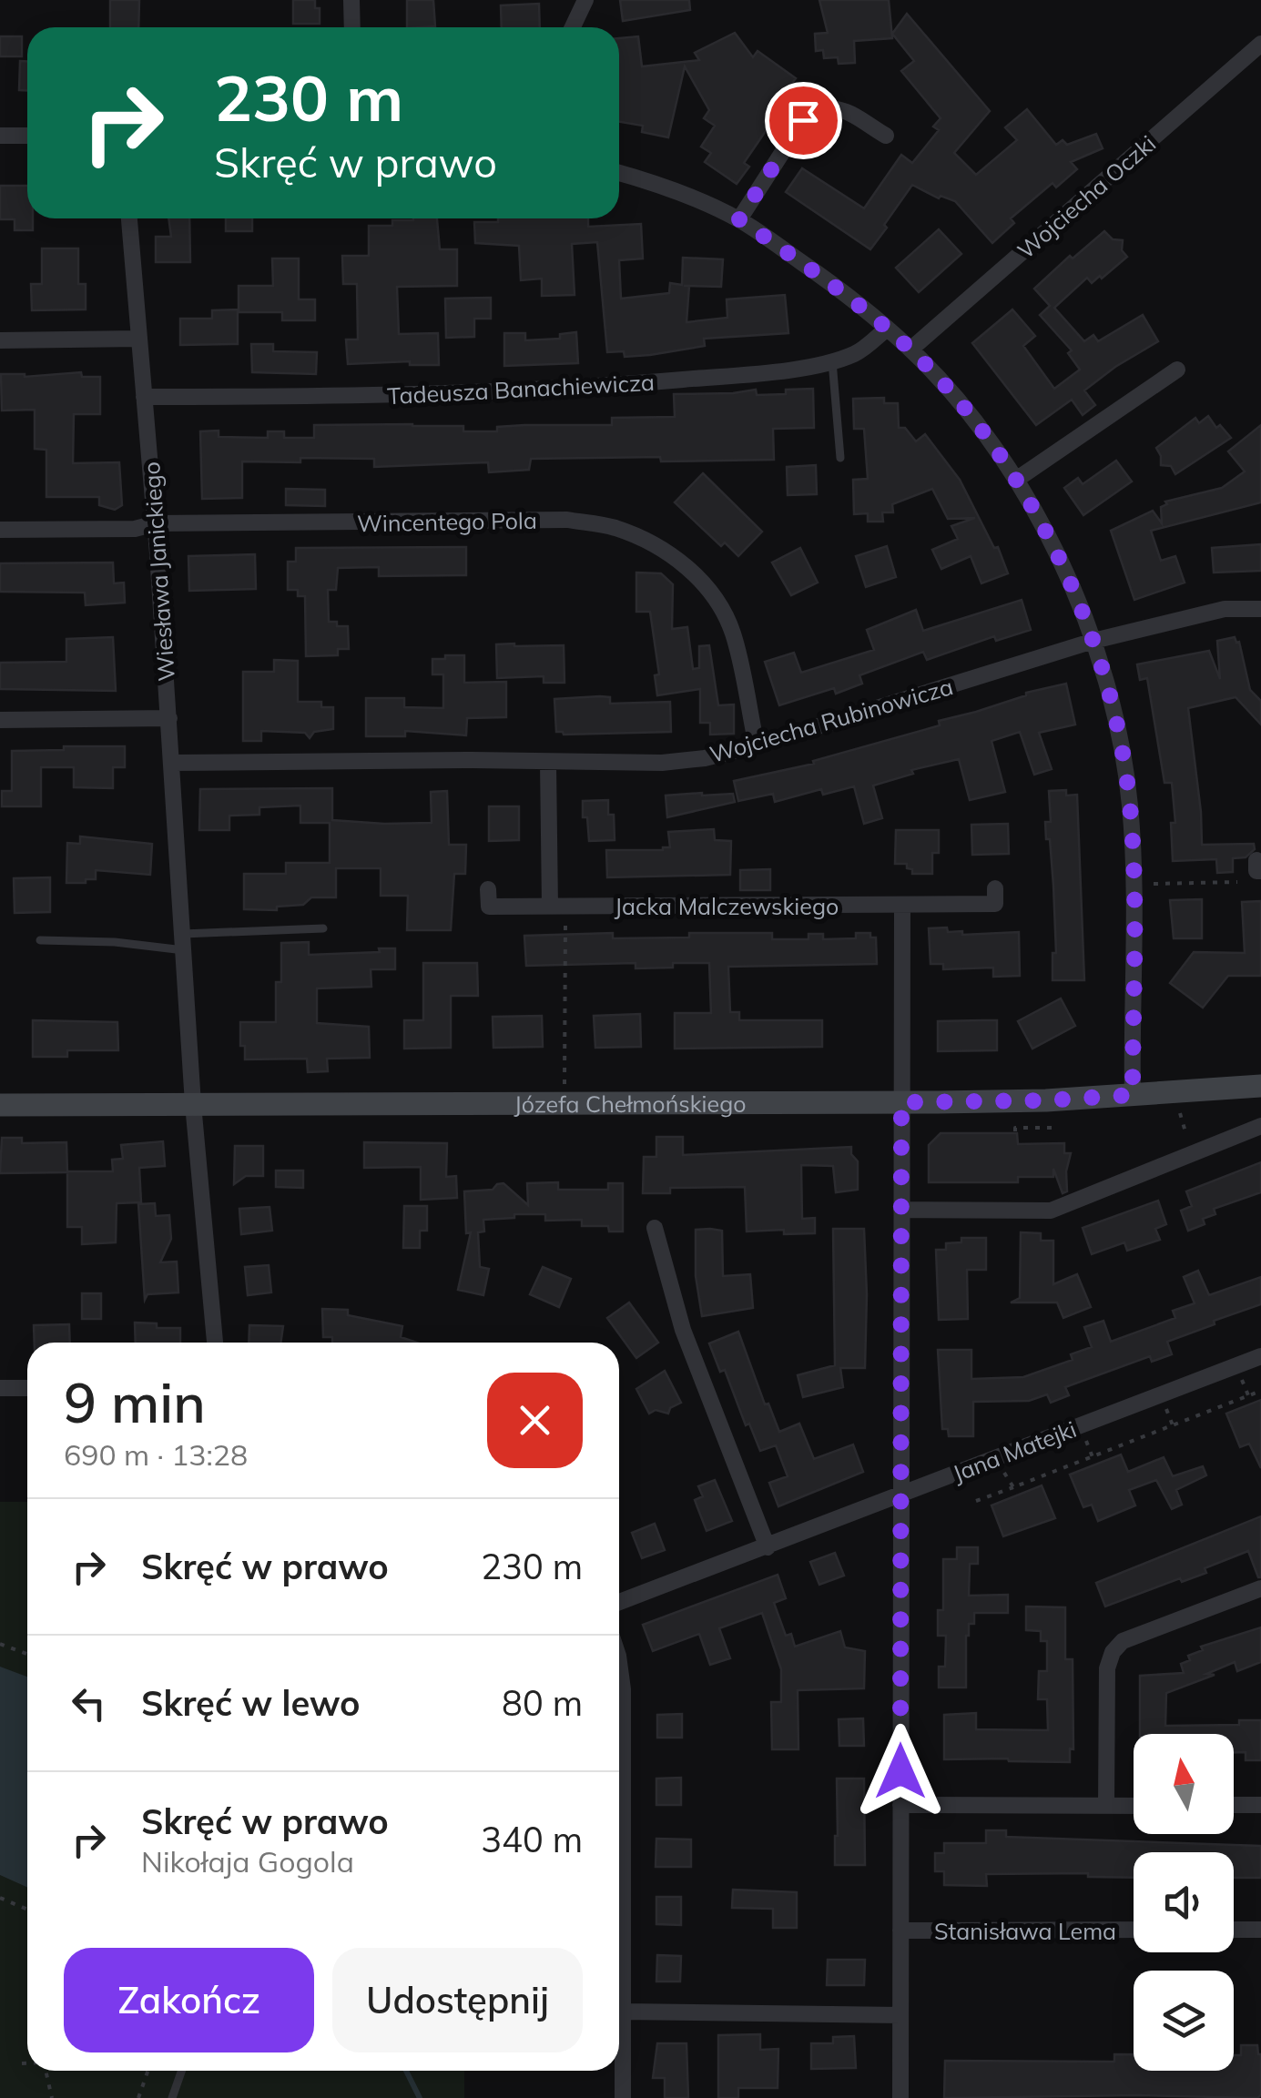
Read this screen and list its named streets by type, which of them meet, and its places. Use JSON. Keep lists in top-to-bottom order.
{
  "streets": {
    "street": [
      "Wojciecha Oczki",
      "Tadeusza Banachiewicza",
      "Wincentego Pola",
      "Wiesława Janickiego",
      "Wojciecha Rubinowicza",
      "Jacka Malczewskiego",
      "Józefa Chełmońskiego",
      "Jana Matejki",
      "Stanisława Lema"
    ]
  },
  "crossings": [
    ["Tadeusza Banachiewicza", "Wiesława Janickiego"],
    ["Wincentego Pola", "Wiesława Janickiego"],
    ["Wincentego Pola", "Wojciecha Rubinowicza"],
    ["Wiesława Janickiego", "Wojciecha Rubinowicza"],
    ["Wiesława Janickiego", "Józefa Chełmońskiego"]
  ],
  "north": "top",
  "page": {
    "turn": ["230 m", "Skręć w prawo"],
    "heading": ["9 min", "690 m · 13:28"],
    "list": [
      {
        "name": "Skręć w prawo",
        "value": "230 m"
      },
      {
        "name": "Skręć w lewo",
        "value": "80 m"
      },
      {
        "name": "Skręć w prawo",
        "note": "Nikołaja Gogola",
        "value": "340 m"
      }
    ],
    "buttons": ["Zakończ", "Udostępnij"]
  }
}
